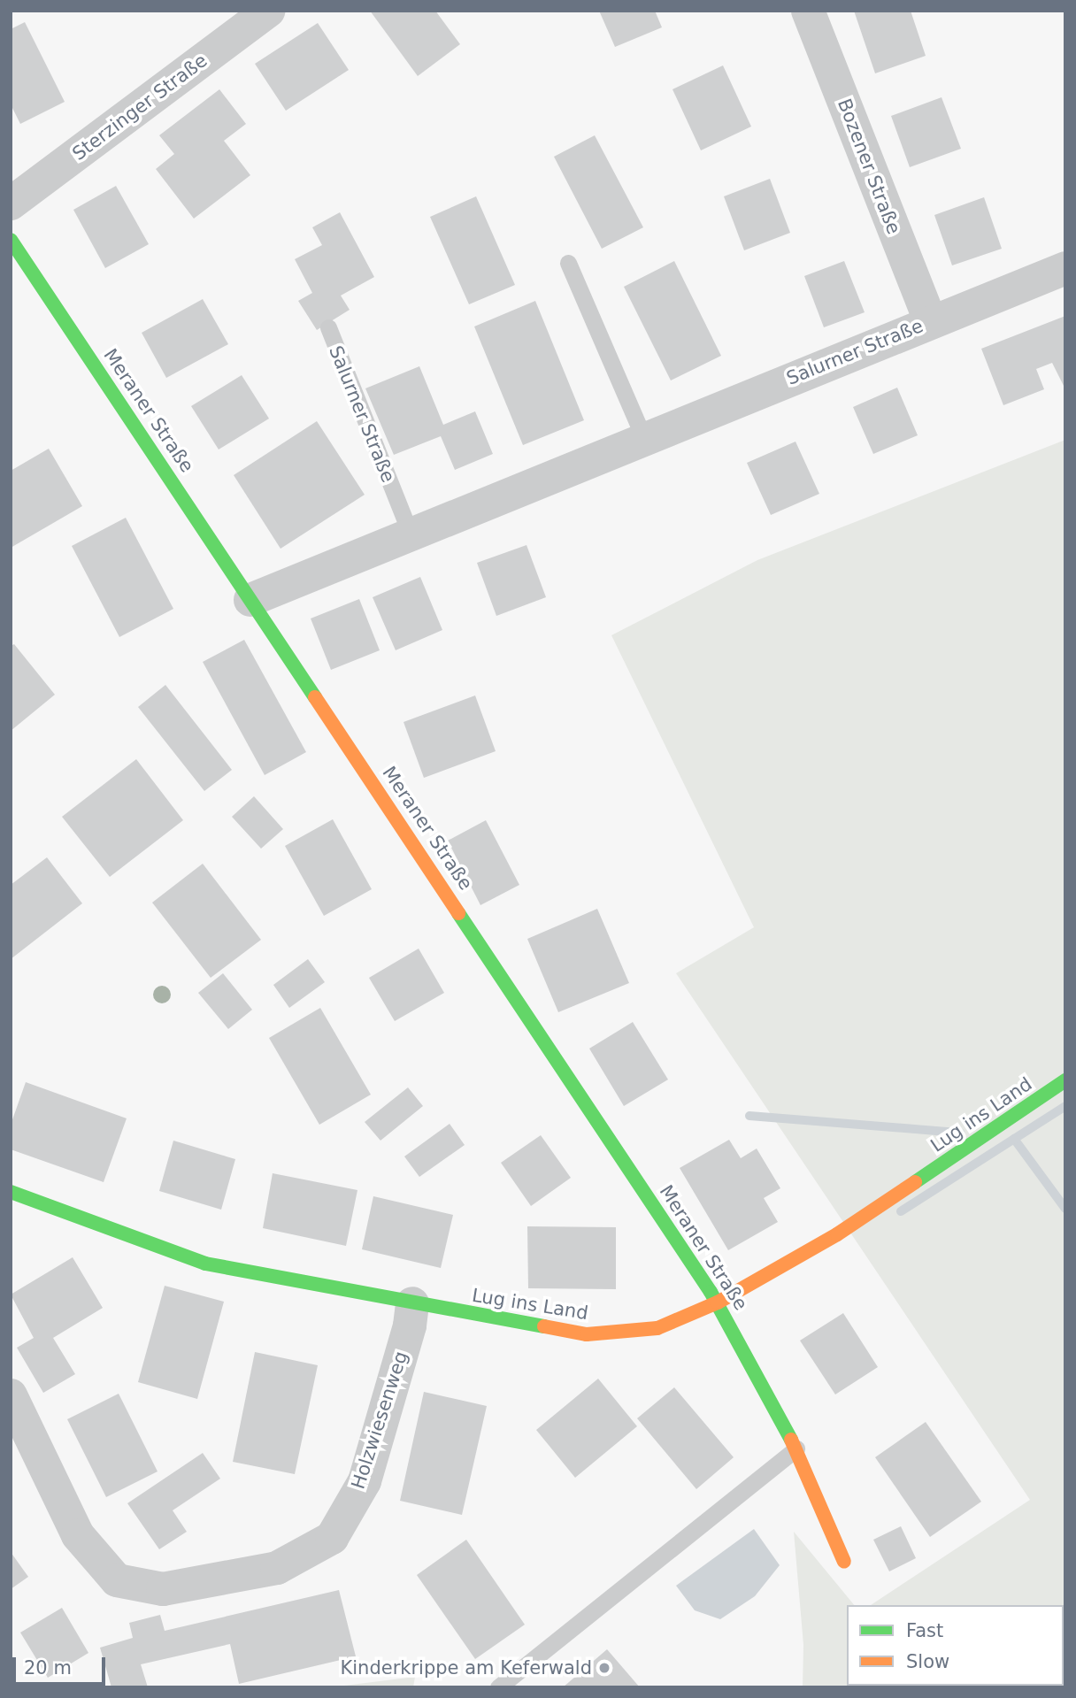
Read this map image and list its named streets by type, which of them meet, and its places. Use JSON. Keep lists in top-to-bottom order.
{
  "streets": {
    "street": [
      "Sterzinger Straße",
      "Bozener Straße",
      "Salurner Straße",
      "Meraner Straße",
      "Lug ins Land",
      "Holzwiesenweg"
    ]
  },
  "crossings": [
    ["Bozener Straße", "Salurner Straße"],
    ["Salurner Straße", "Meraner Straße"],
    ["Meraner Straße", "Lug ins Land"],
    ["Lug ins Land", "Holzwiesenweg"]
  ],
  "places": ["Kinderkrippe am Keferwald"],
  "legend": ["Fast", "Slow"],
  "scale_bar": "20 m"
}
